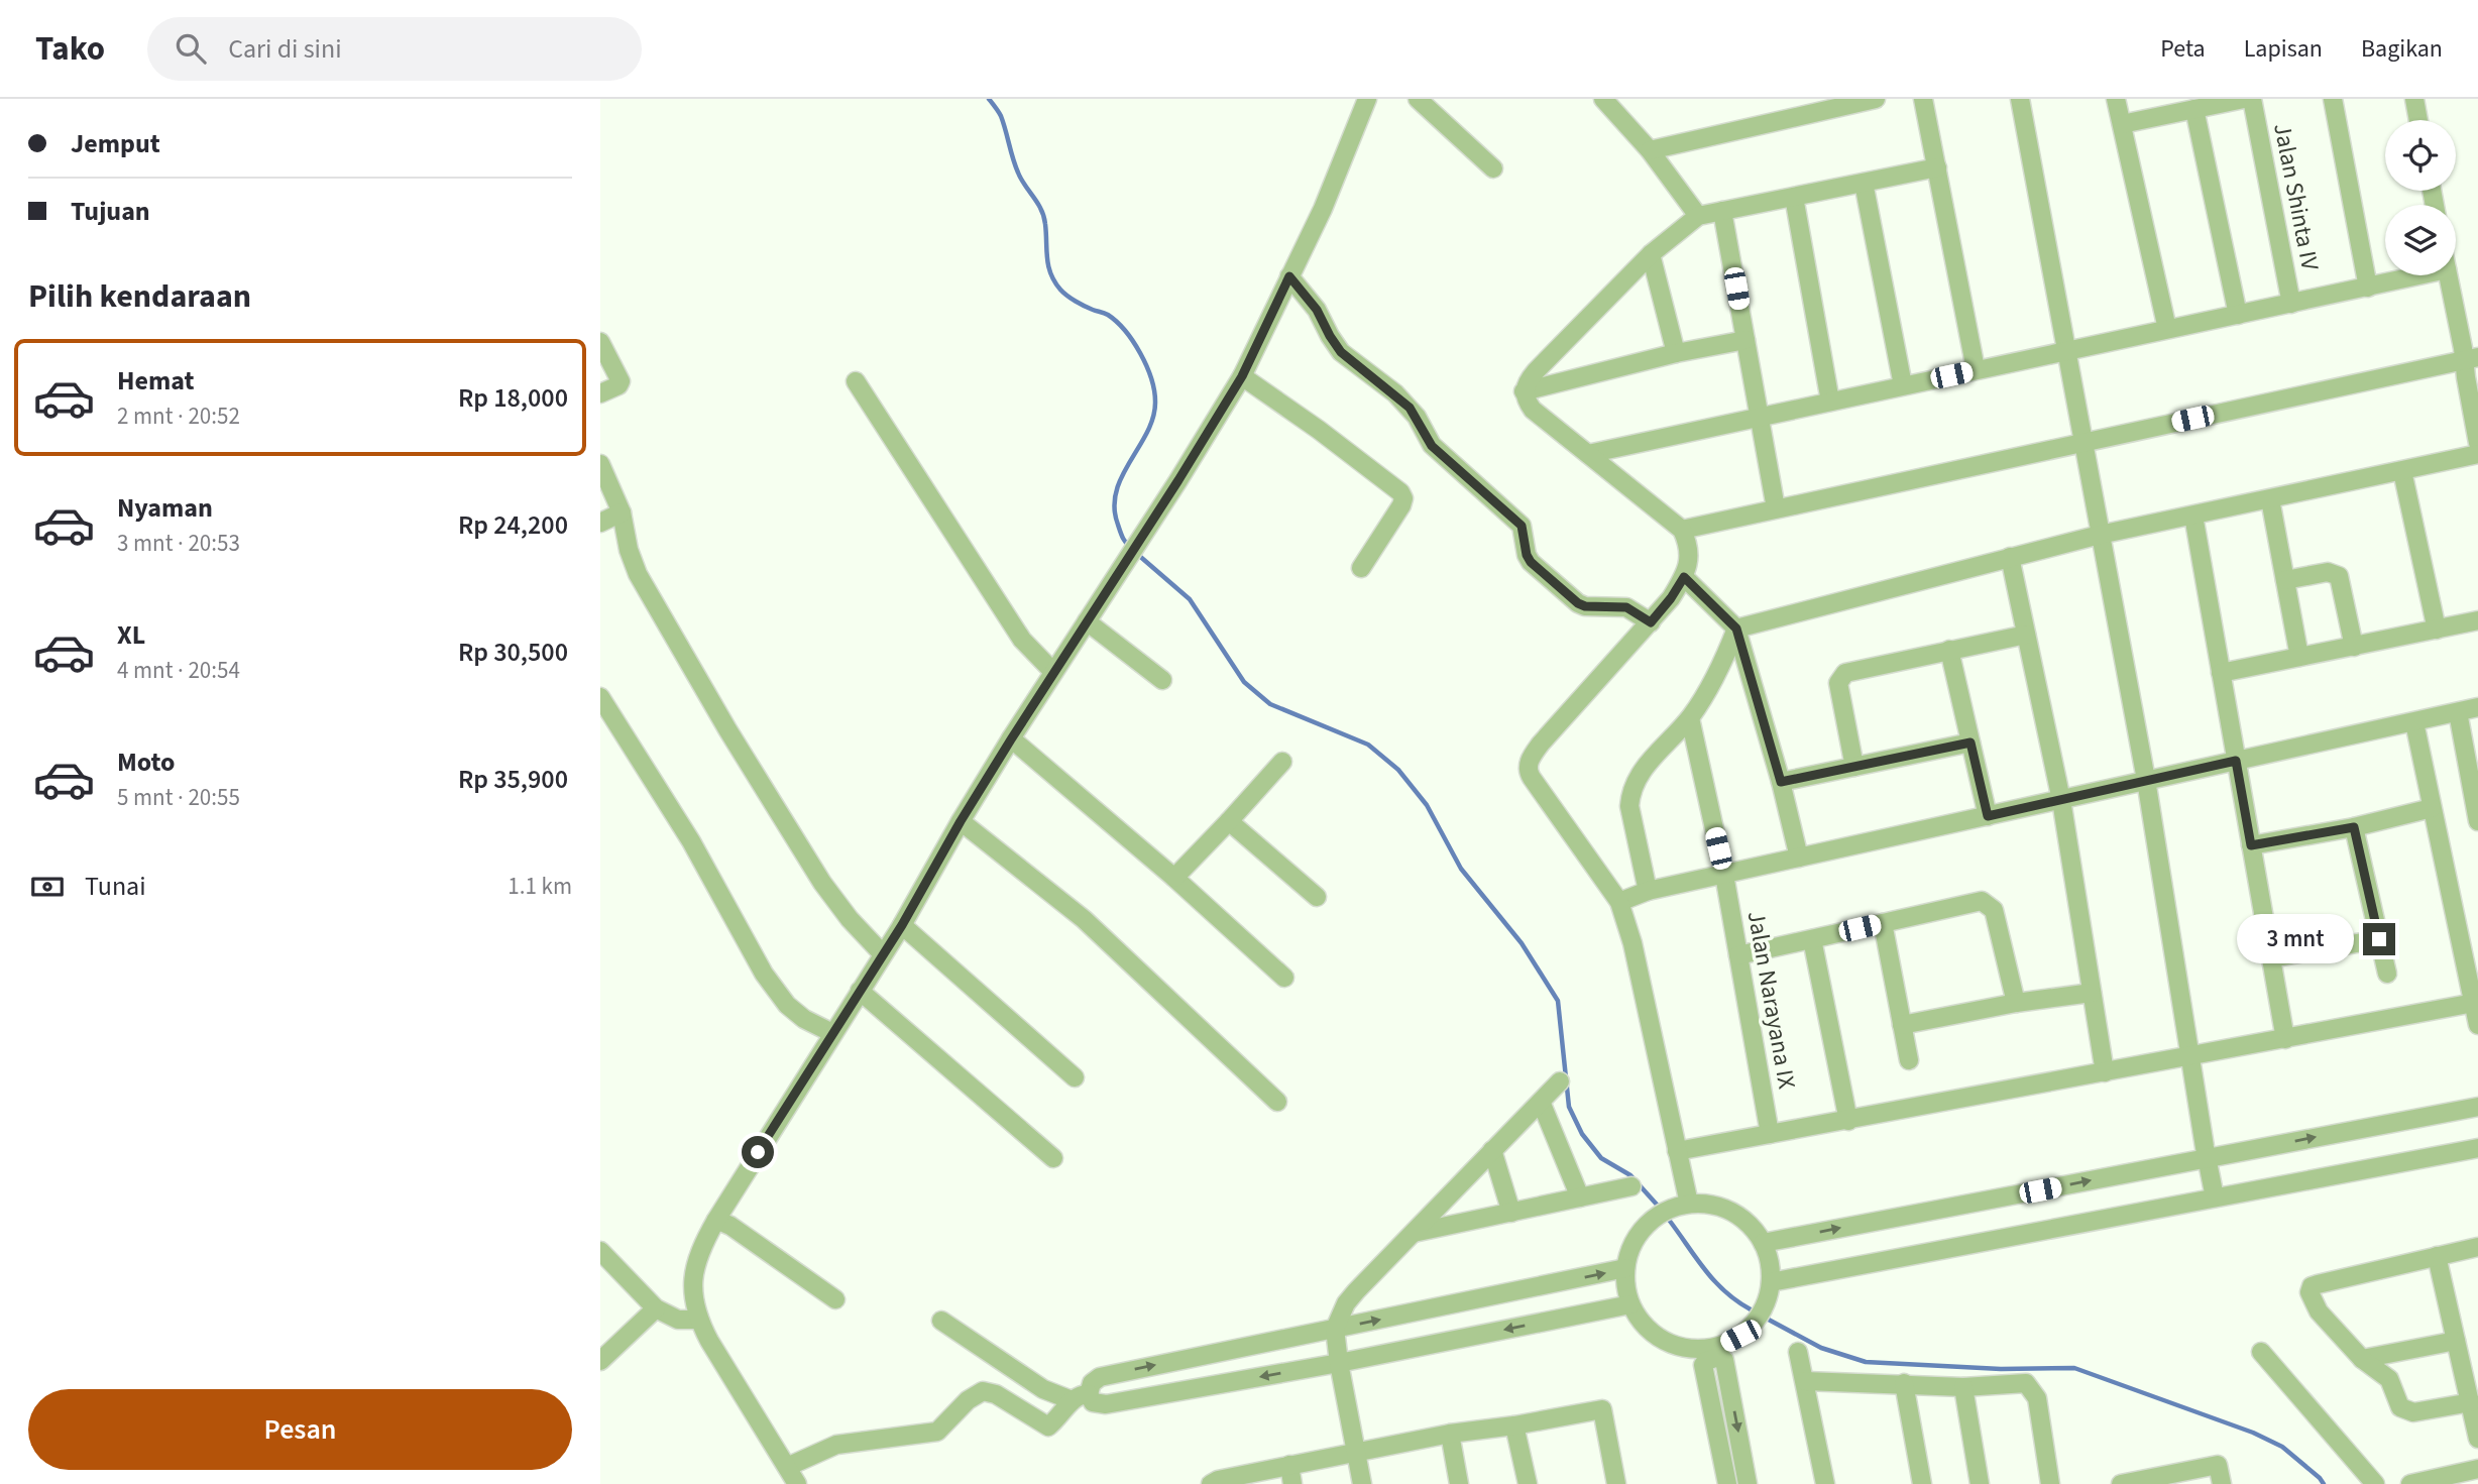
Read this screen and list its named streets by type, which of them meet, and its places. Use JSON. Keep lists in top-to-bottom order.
{
  "streets": {
    "street": ["Jalan Shinta IV", "Jalan Narayana IX"]
  },
  "page": {
    "header": "Tako",
    "search": "Cari di sini",
    "nav": ["Peta", "Lapisan", "Bagikan"],
    "banner": ["Jemput", "Tujuan"],
    "heading": "Pilih kendaraan",
    "list": [
      {
        "name": "Hemat",
        "note": "2 mnt · 20:52",
        "value": "Rp 18,000"
      },
      {
        "name": "Nyaman",
        "note": "3 mnt · 20:53",
        "value": "Rp 24,200"
      },
      {
        "name": "XL",
        "note": "4 mnt · 20:54",
        "value": "Rp 30,500"
      },
      {
        "name": "Moto",
        "note": "5 mnt · 20:55",
        "value": "Rp 35,900"
      }
    ],
    "pay": ["Tunai", "1.1 km"],
    "bubble": "3 mnt",
    "buttons": "Pesan"
  }
}
